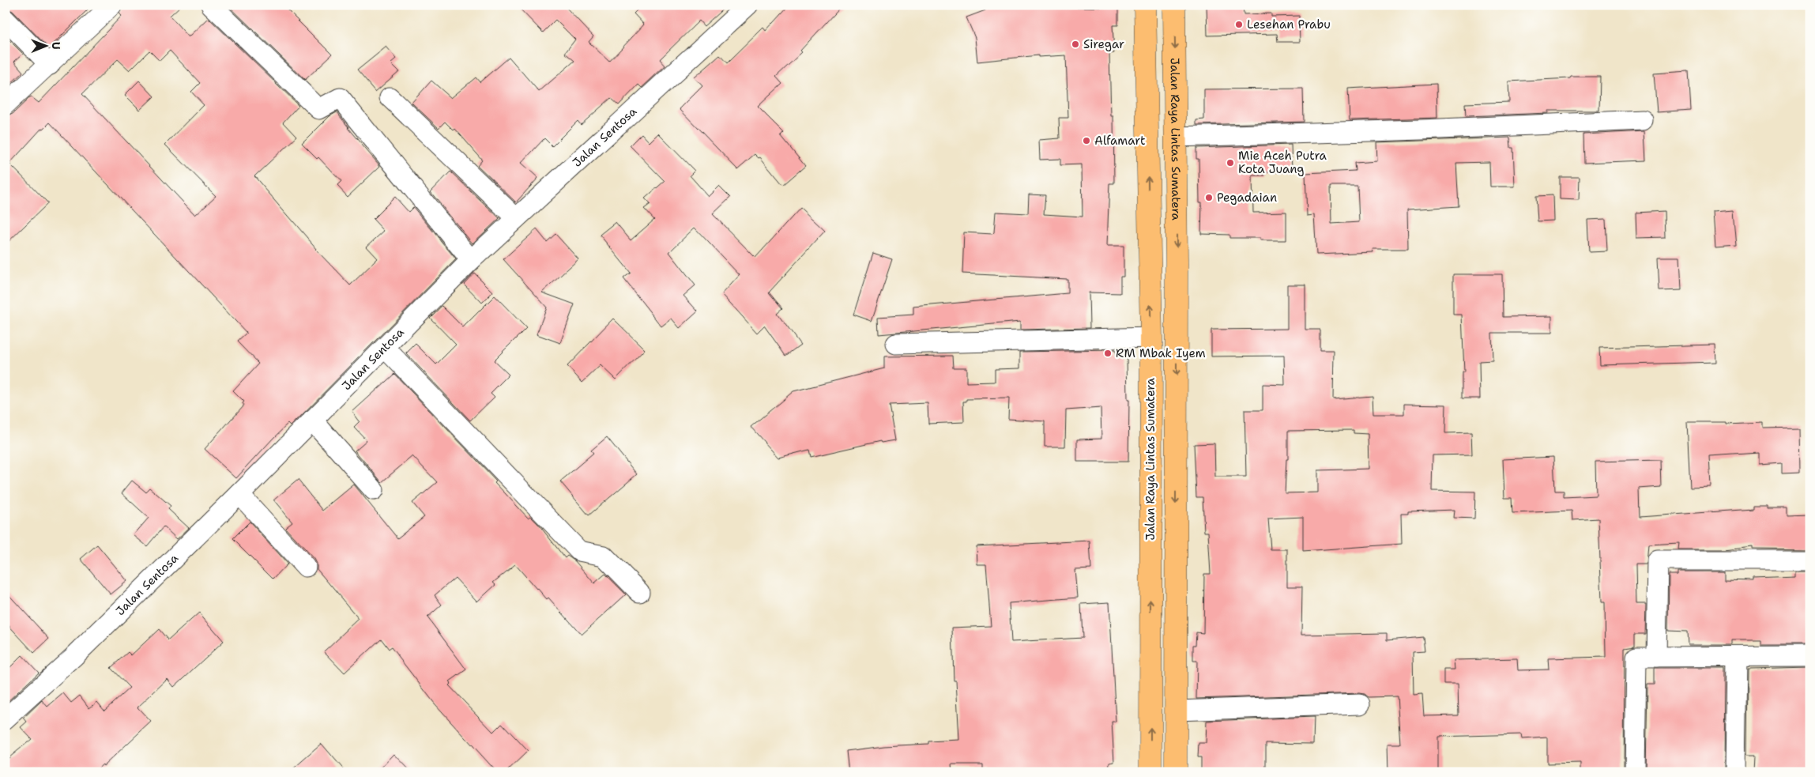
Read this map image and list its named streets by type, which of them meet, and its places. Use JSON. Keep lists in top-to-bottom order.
{
  "streets": {
    "highway": ["Jalan Raya Lintas Sumatera"],
    "street": ["Jalan Sentosa"]
  },
  "places": [
    "Lesehan Prabu",
    "Siregar",
    "Alfamart",
    "Mie Aceh Putra Kota Juang",
    "Pegadaian",
    "RM Mbak Iyem"
  ],
  "north": "right"
}
